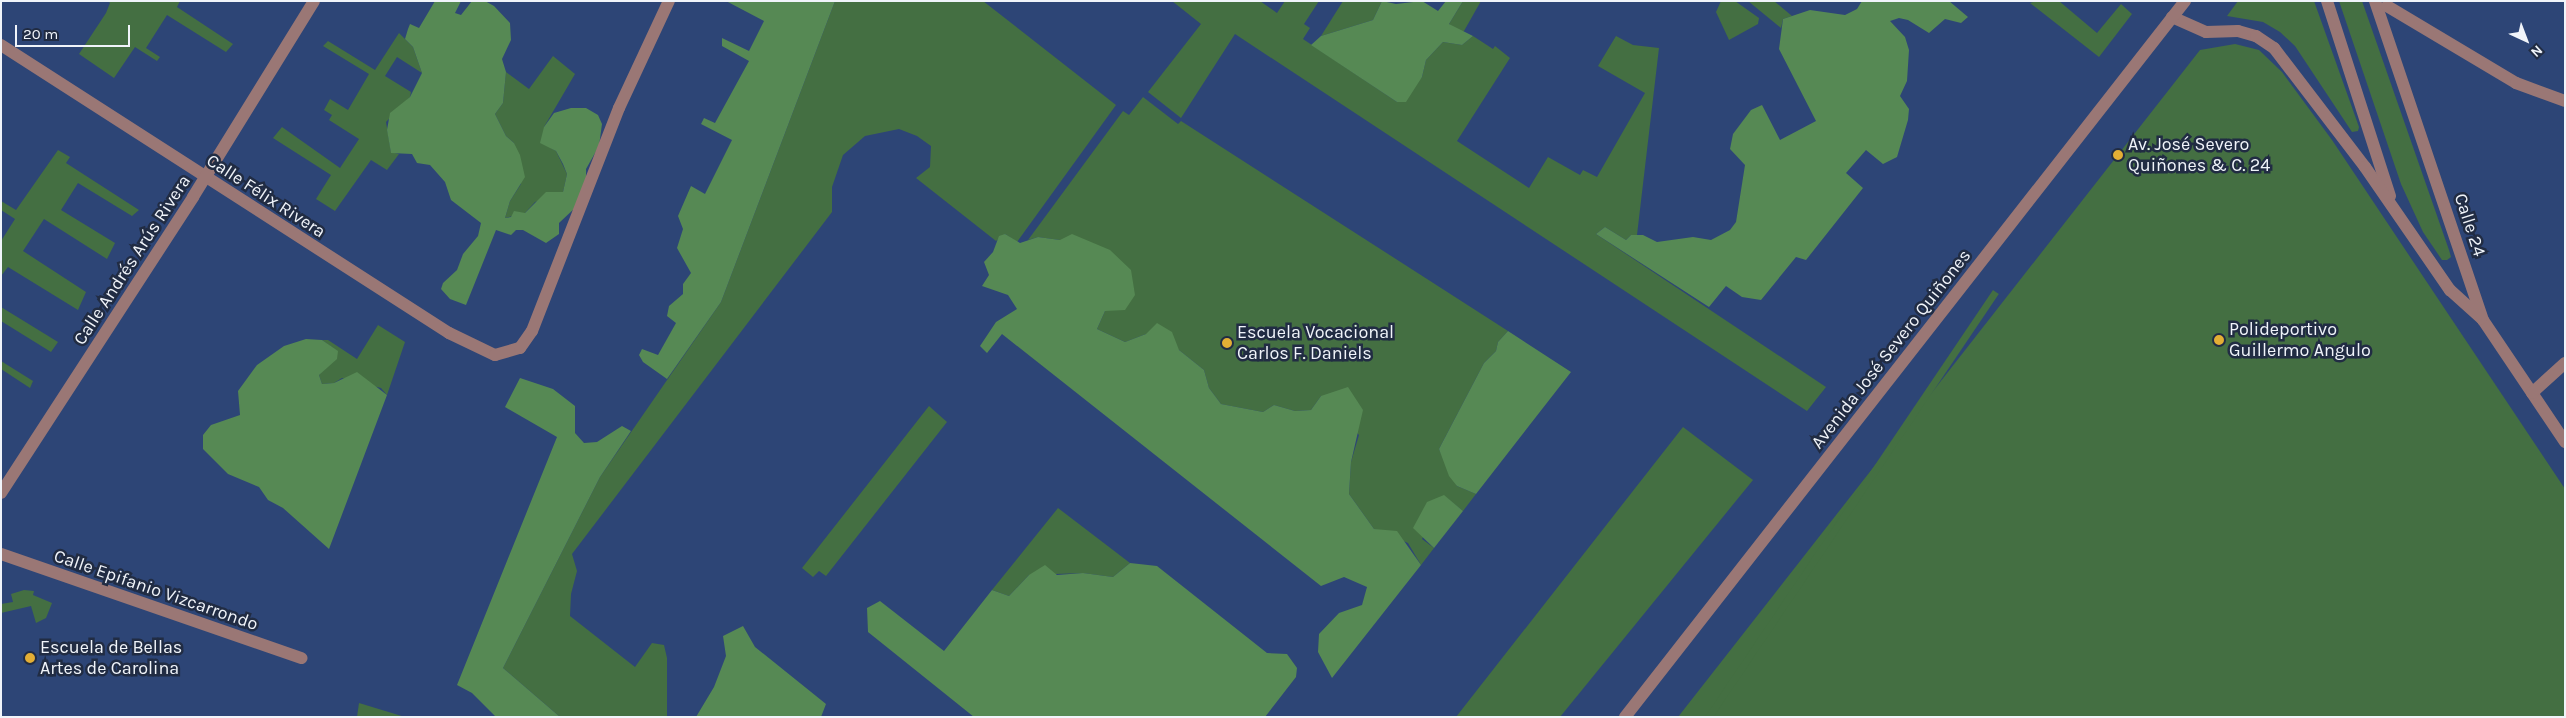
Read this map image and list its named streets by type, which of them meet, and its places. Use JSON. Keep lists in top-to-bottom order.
{
  "streets": {
    "street": [
      "Calle Félix Rivera",
      "Calle 24",
      "Calle Andrés Arús Rivera",
      "Avenida José Severo Quiñones",
      "Calle Epifanio Vizcarrondo"
    ]
  },
  "crossings": [
    ["Calle Félix Rivera", "Calle Andrés Arús Rivera"]
  ],
  "places": [
    "Av. José Severo Quiñones & C. 24",
    "Polideportivo Guillermo Angulo",
    "Escuela Vocacional Carlos F. Daniels",
    "Escuela de Bellas Artes de Carolina"
  ],
  "scale_bar": "20 m",
  "north": "bottom right"
}
